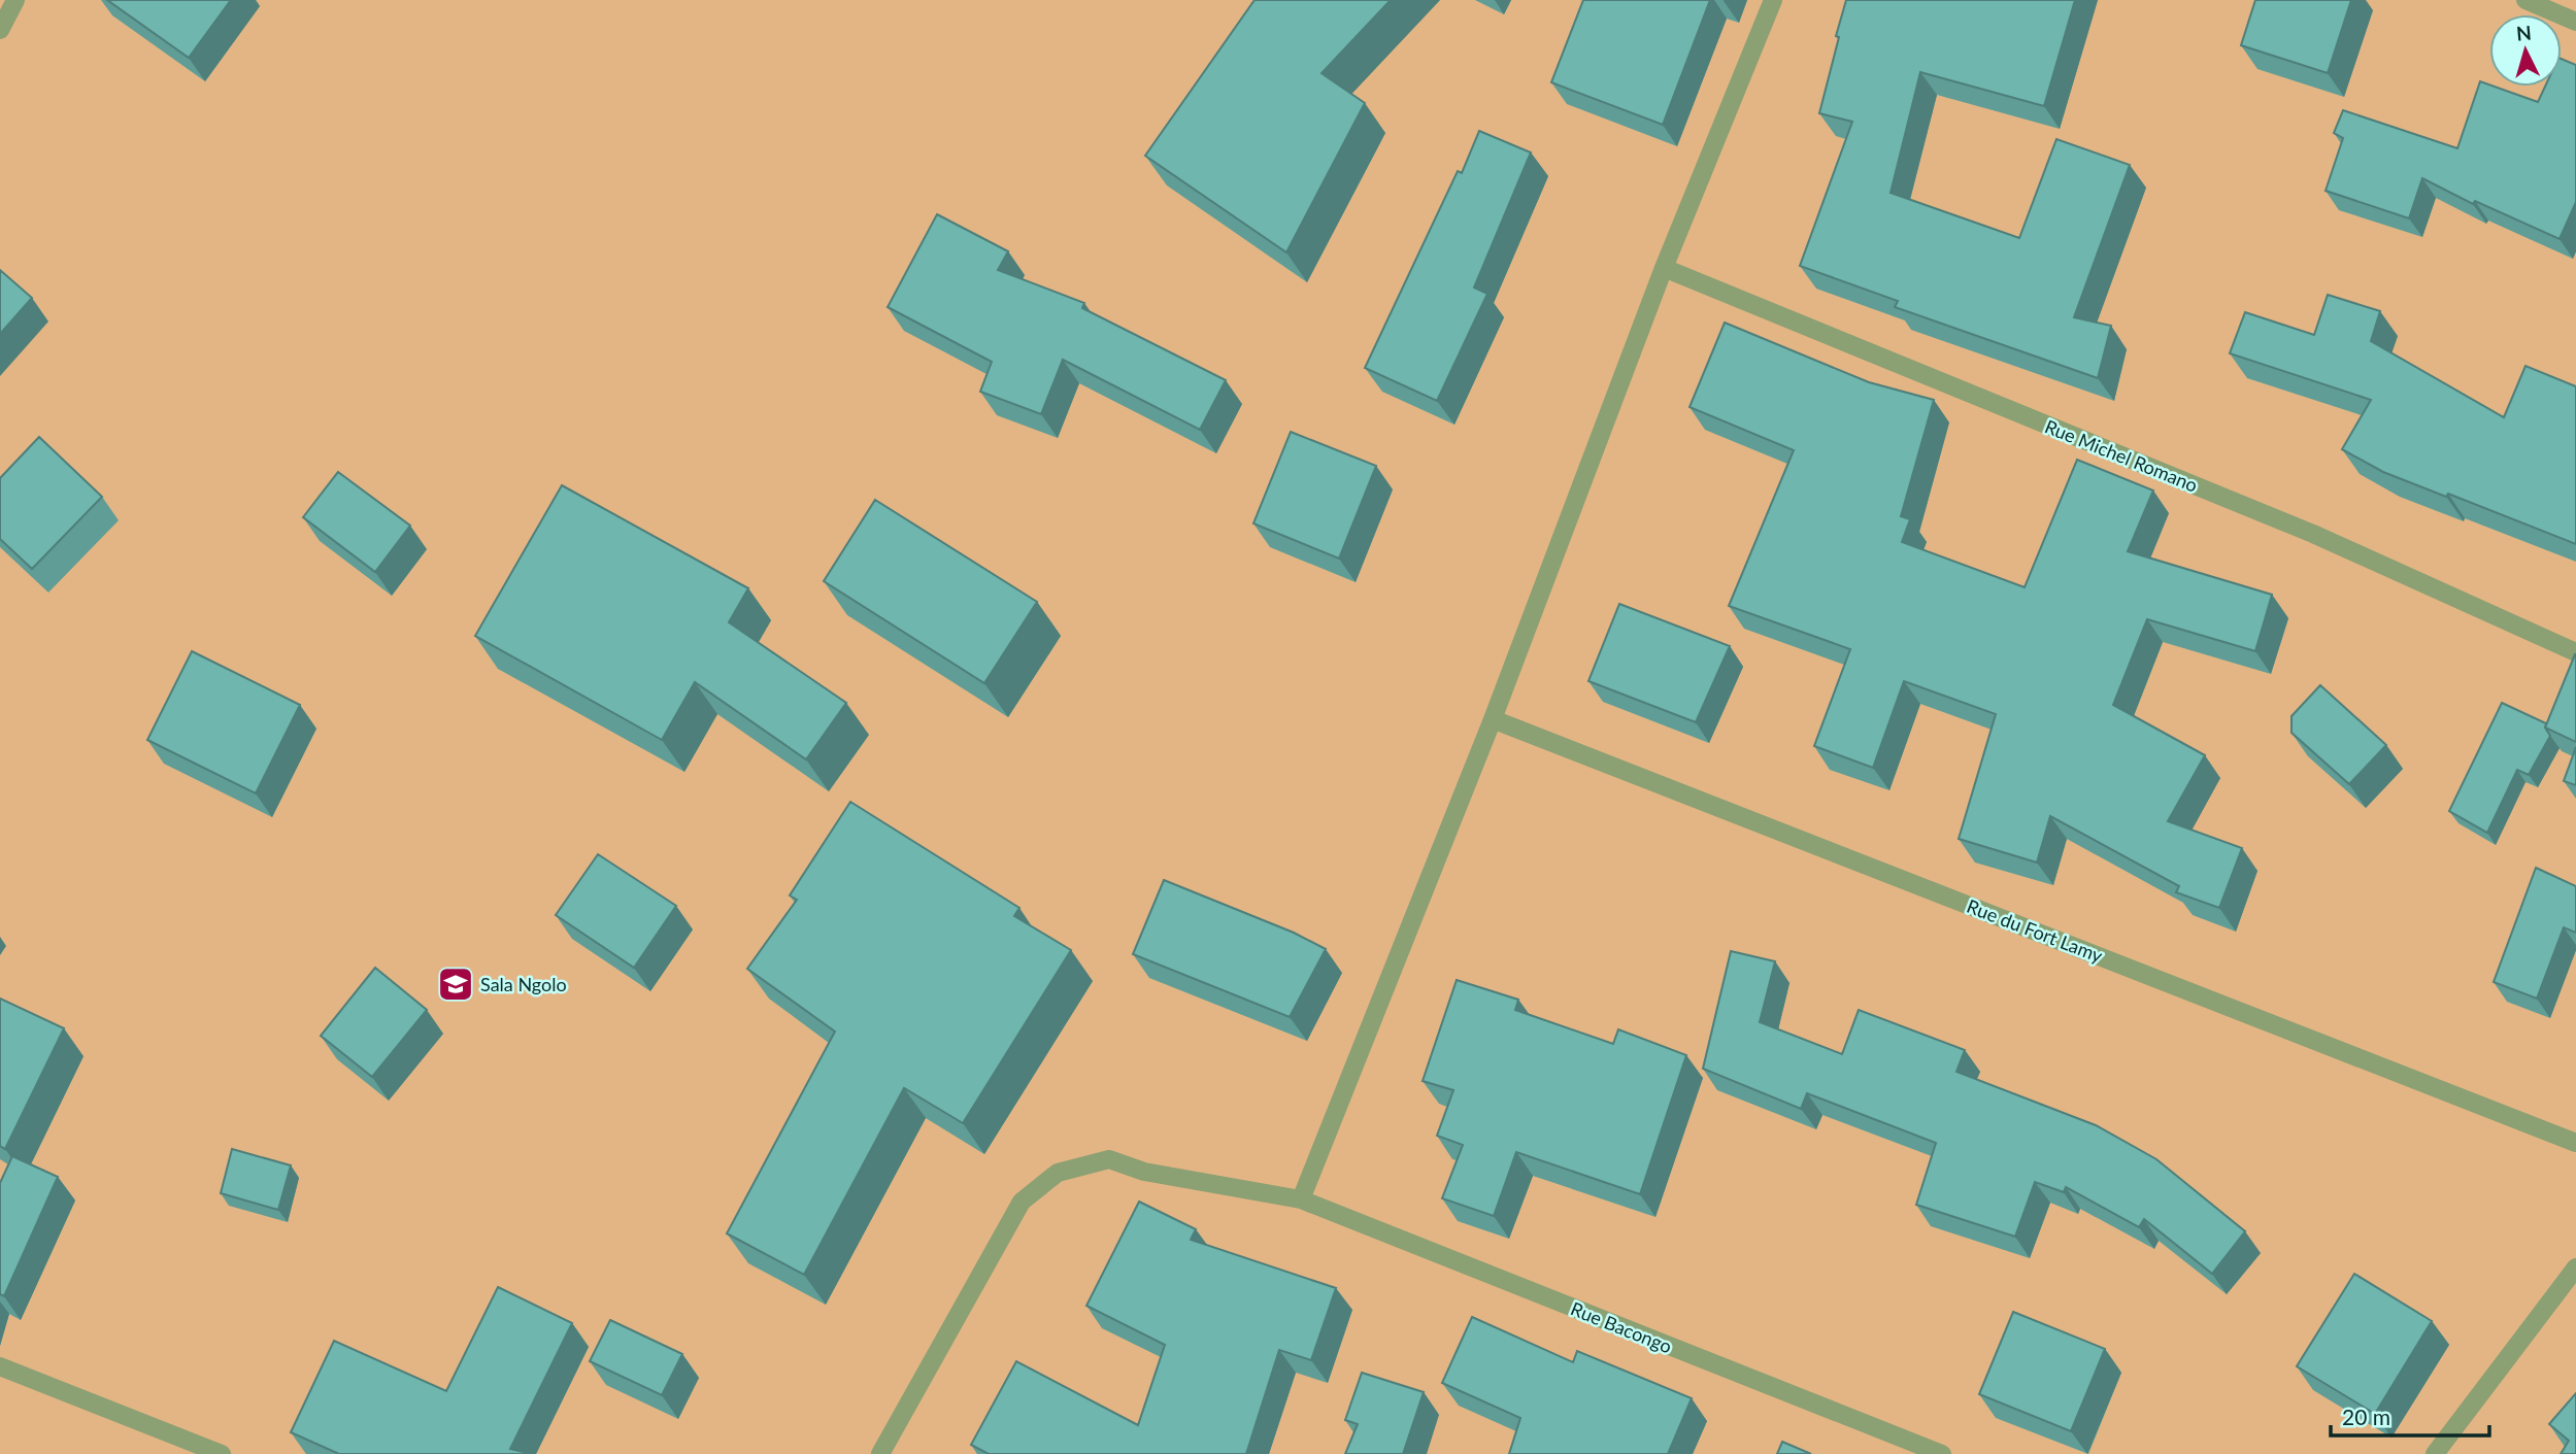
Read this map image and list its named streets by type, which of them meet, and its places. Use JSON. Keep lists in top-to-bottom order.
{
  "streets": {
    "street": ["Rue Michel Romano", "Rue du Fort Lamy", "Rue Bacongo"]
  },
  "places": {
    "school or university": ["Sala Ngolo"]
  },
  "scale_bar": "20 m",
  "north": "top"
}
